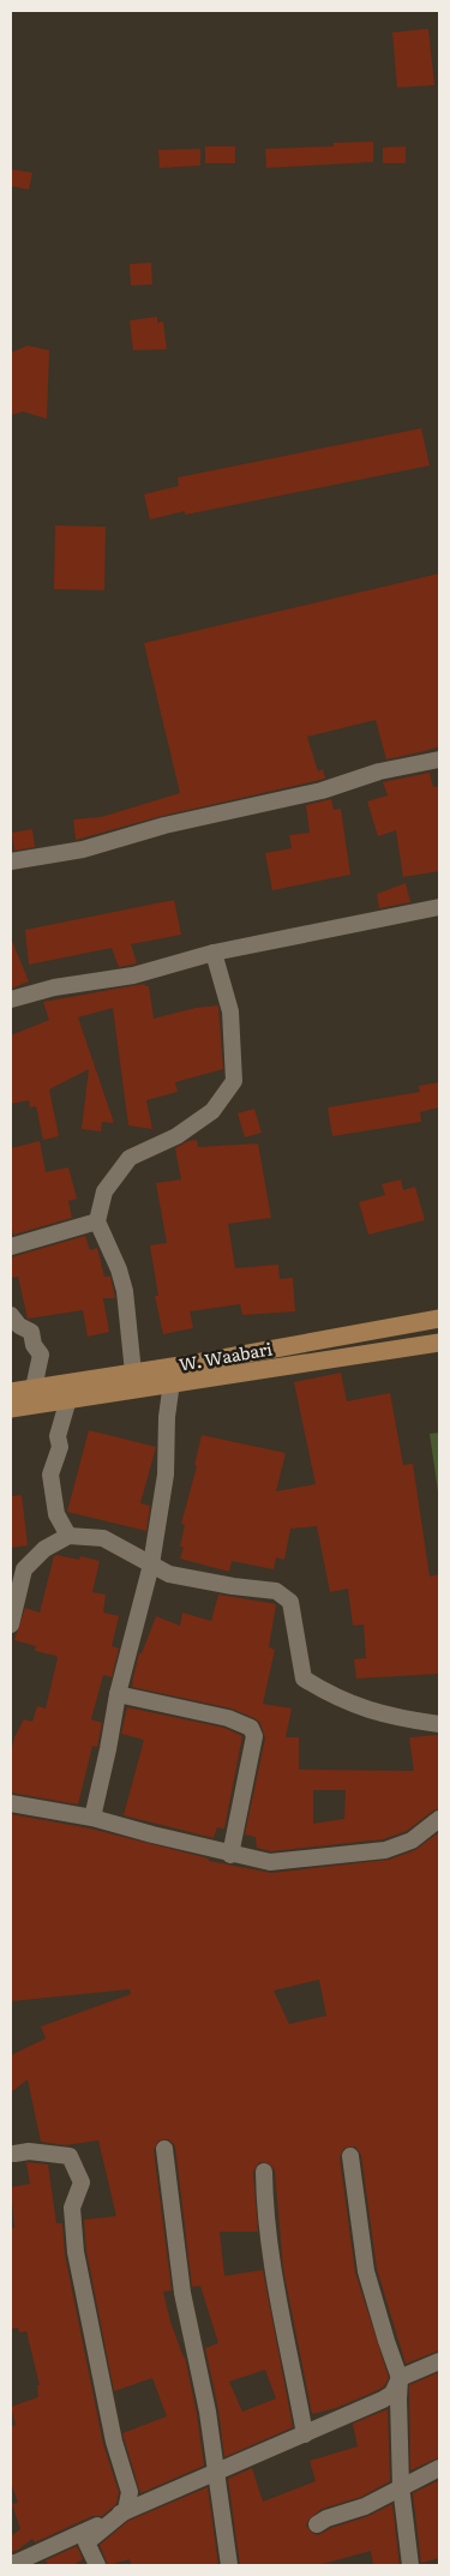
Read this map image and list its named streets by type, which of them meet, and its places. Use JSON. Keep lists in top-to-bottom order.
{
  "streets": {
    "main road": ["W. Waabari"]
  }
}
